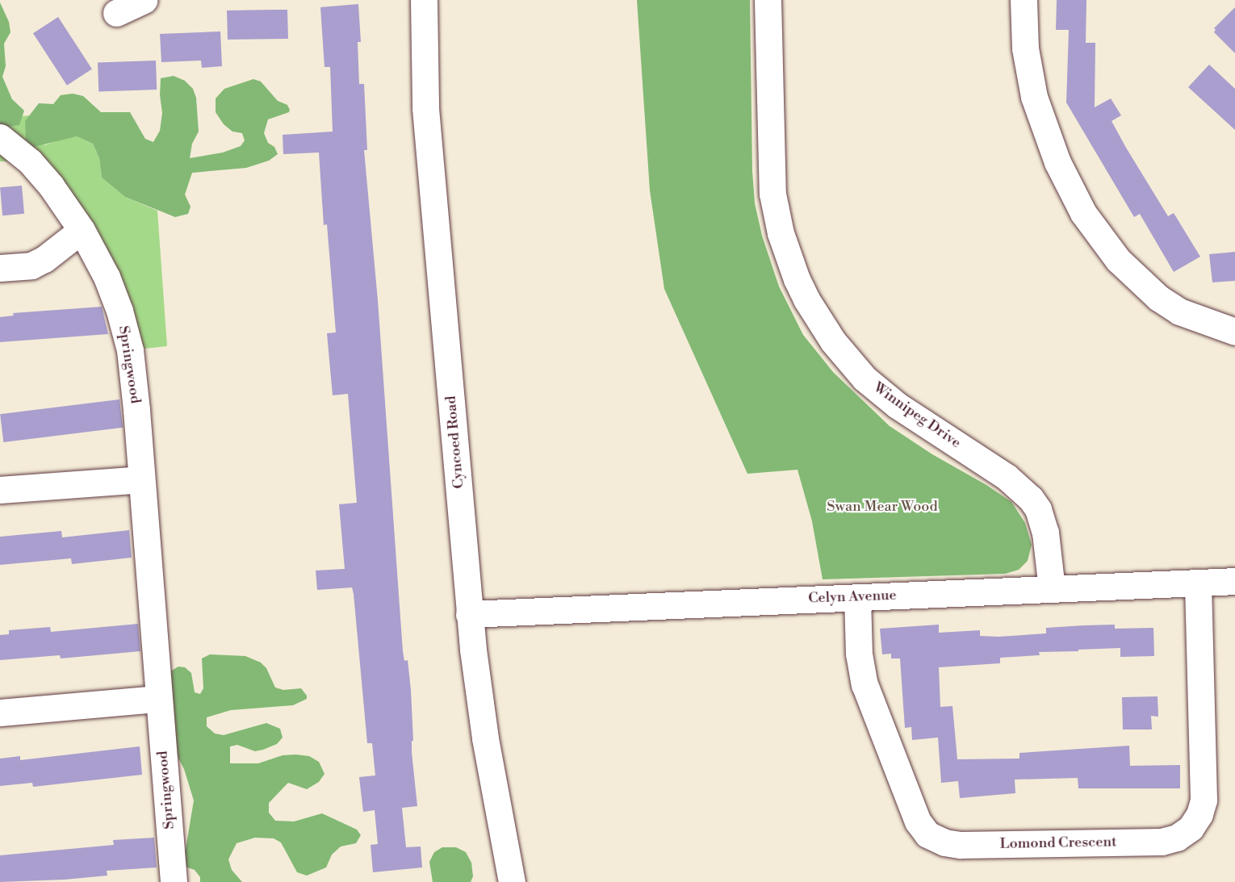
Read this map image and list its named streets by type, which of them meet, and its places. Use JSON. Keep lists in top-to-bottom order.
{
  "streets": {
    "street": [
      "Springwood",
      "Winnipeg Drive",
      "Cyncoed Road",
      "Celyn Avenue",
      "Lomond Crescent"
    ]
  },
  "crossings": [
    ["Winnipeg Drive", "Celyn Avenue"],
    ["Cyncoed Road", "Celyn Avenue"],
    ["Celyn Avenue", "Lomond Crescent"]
  ],
  "parks": ["Swan Mear Wood"]
}
